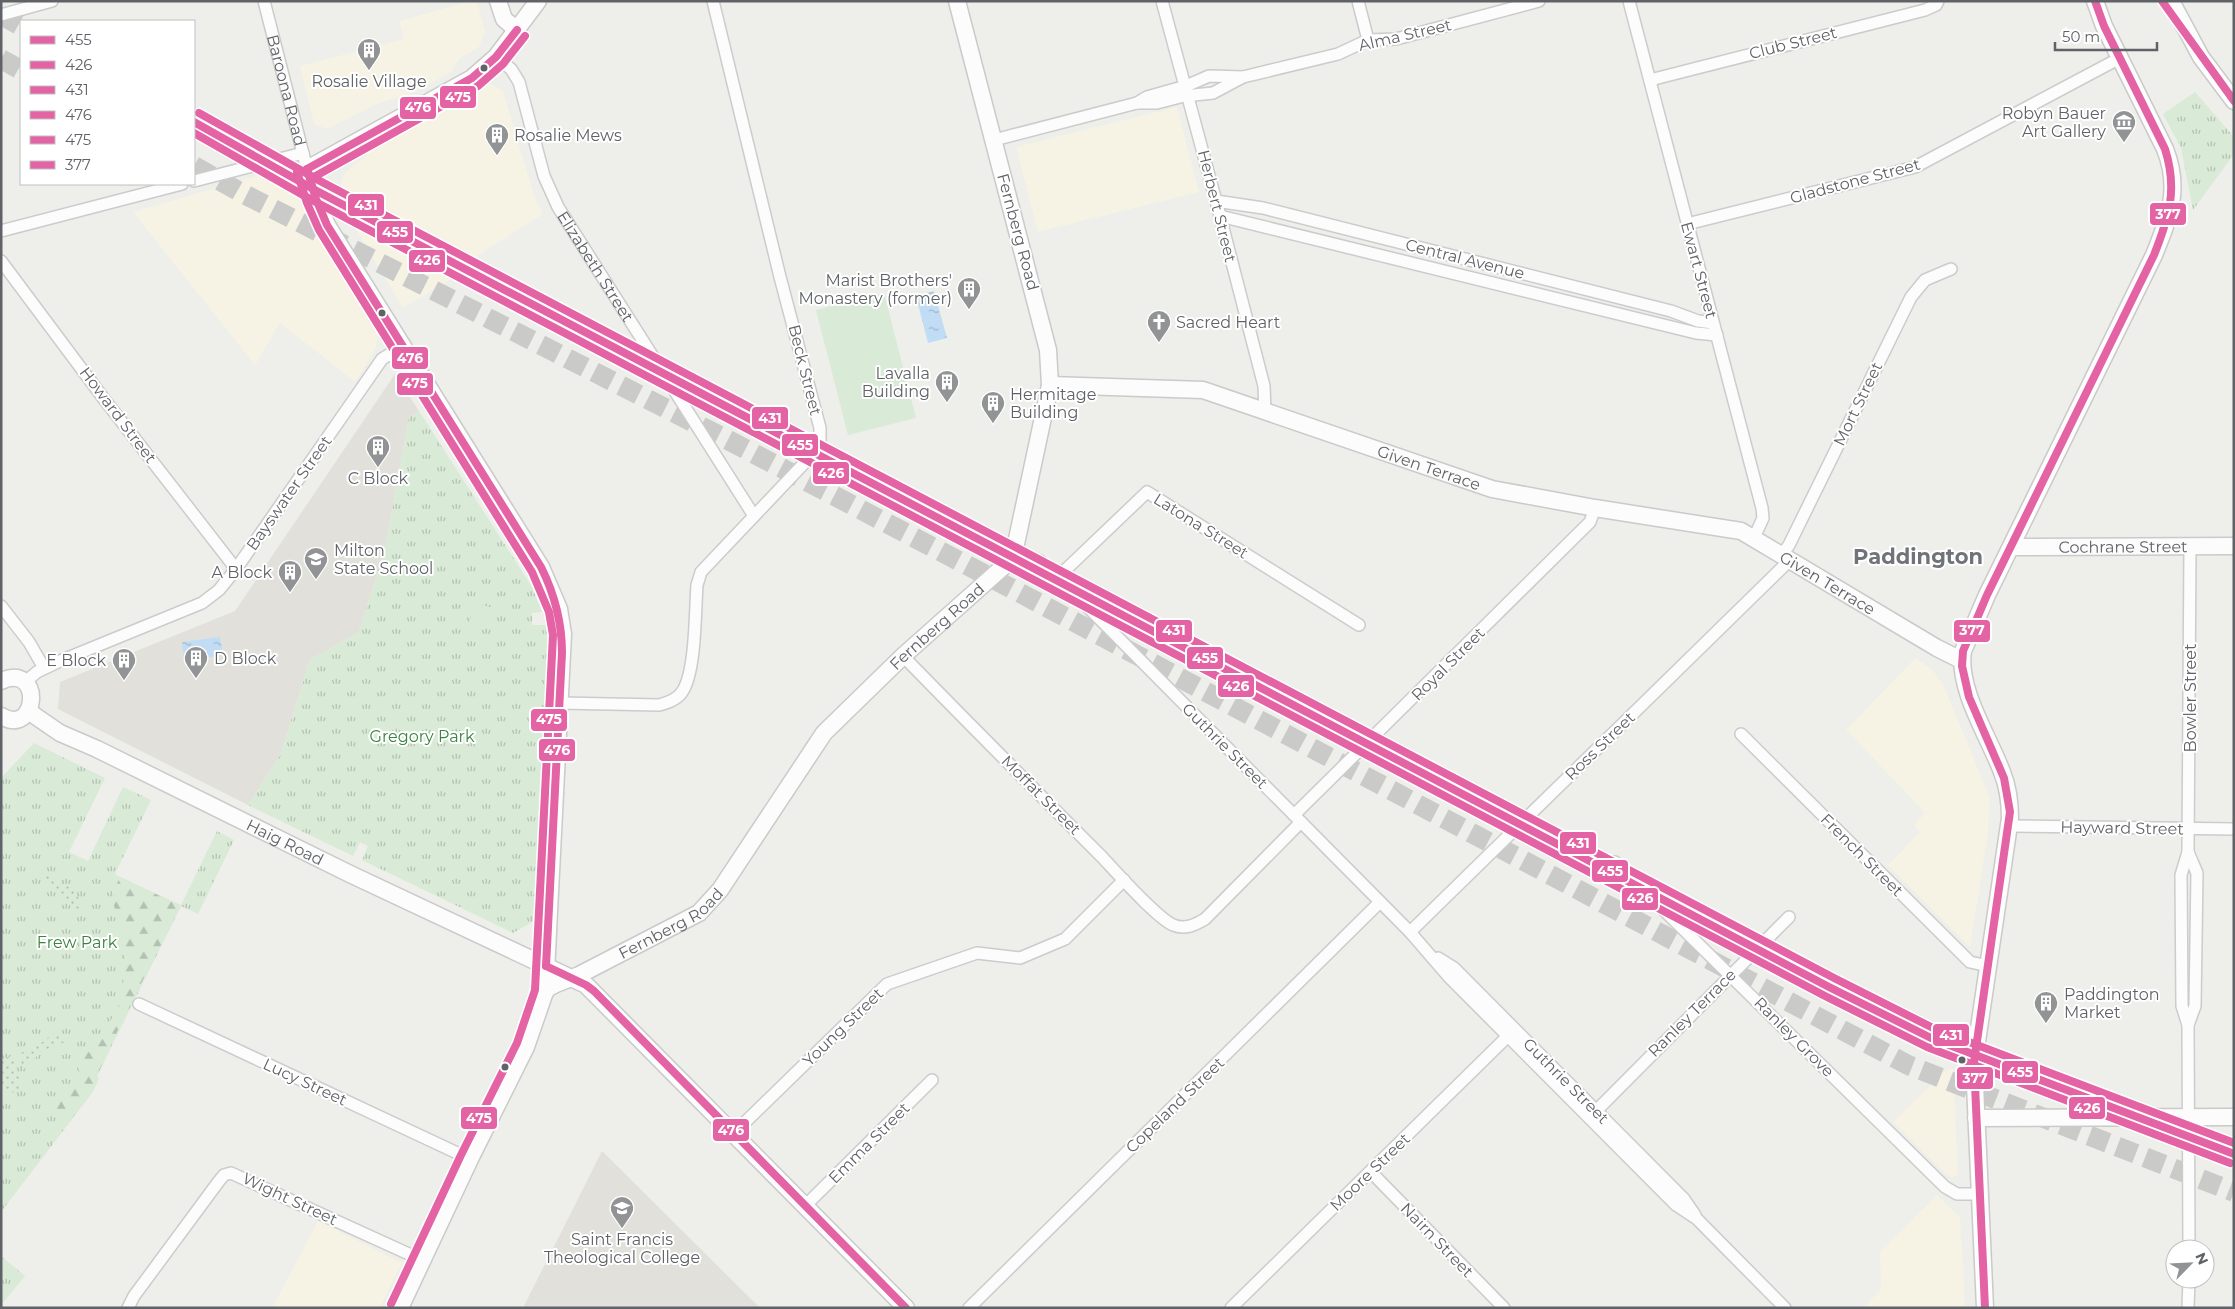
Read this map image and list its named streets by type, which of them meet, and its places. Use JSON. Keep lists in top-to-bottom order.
{
  "streets": {
    "street": [
      "Alma Street",
      "Club Street",
      "Baroona Road",
      "Gladstone Street",
      "Herbert Street",
      "Fernberg Road",
      "Central Avenue",
      "Elizabeth Street",
      "Ewart Street",
      "Beck Street",
      "Mort Street",
      "Howard Street",
      "Given Terrace",
      "Bayswater Street",
      "Latona Street",
      "Cochrane Street",
      "Royal Street",
      "Bowler Street",
      "Guthrie Street",
      "Ross Street",
      "Moffat Street",
      "Hayward Street",
      "Haig Road",
      "French Street",
      "Ranley Terrace",
      "Young Street",
      "Ranley Grove",
      "Lucy Street",
      "Copeland Street",
      "Emma Street",
      "Moore Street",
      "Wight Street",
      "Nairn Street"
    ]
  },
  "crossings": [
    ["Alma Street", "Herbert Street"],
    ["Alma Street", "Fernberg Road"],
    ["Club Street", "Ewart Street"],
    ["Baroona Road", "Fernberg Road"],
    ["Baroona Road", "Beck Street"],
    ["Baroona Road", "Bayswater Street"],
    ["Baroona Road", "Haig Road"],
    ["Baroona Road", "Lucy Street"],
    ["Baroona Road", "Wight Street"],
    ["Gladstone Street", "Ewart Street"],
    ["Herbert Street", "Central Avenue"],
    ["Herbert Street", "Given Terrace"],
    ["Fernberg Road", "Given Terrace"],
    ["Fernberg Road", "Guthrie Street"],
    ["Fernberg Road", "Moffat Street"],
    ["Fernberg Road", "Haig Road"],
    ["Central Avenue", "Ewart Street"],
    ["Elizabeth Street", "Beck Street"],
    ["Ewart Street", "Given Terrace"],
    ["Mort Street", "Given Terrace"],
    ["Mort Street", "Ross Street"],
    ["Howard Street", "Bayswater Street"],
    ["Given Terrace", "Royal Street"],
    ["Given Terrace", "Ross Street"],
    ["Latona Street", "Guthrie Street"],
    ["Cochrane Street", "Bowler Street"],
    ["Royal Street", "Guthrie Street"],
    ["Royal Street", "Moffat Street"],
    ["Bowler Street", "Hayward Street"],
    ["Guthrie Street", "Ross Street"],
    ["Guthrie Street", "Ranley Terrace"],
    ["Guthrie Street", "Copeland Street"],
    ["Guthrie Street", "Moore Street"],
    ["Moffat Street", "Young Street"],
    ["Haig Road", "Young Street"],
    ["Haig Road", "Emma Street"],
    ["Ranley Terrace", "Ranley Grove"],
    ["Moore Street", "Nairn Street"]
  ],
  "districts": ["Paddington"],
  "parks": ["Gregory Park", "Frew Park"],
  "places": {
    "building": [
      "Rosalie Village",
      "Rosalie Mews",
      "Marist Brothers' Monastery (former)",
      "Lavalla Building",
      "Hermitage Building",
      "C Block",
      "A Block",
      "D Block",
      "E Block",
      "Paddington Market"
    ],
    "museum": ["Robyn Bauer Art Gallery"],
    "church": ["Sacred Heart"],
    "school or university": ["Milton State School", "Saint Francis Theological College"]
  },
  "lines": [
    "transit line 377",
    "transit line 476",
    "transit line 475",
    "transit line 431",
    "transit line 455",
    "transit line 426"
  ],
  "legend": [
    "455",
    "426",
    "431",
    "476",
    "475",
    "377"
  ],
  "scale_bar": "50 m",
  "north": "top right"
}
